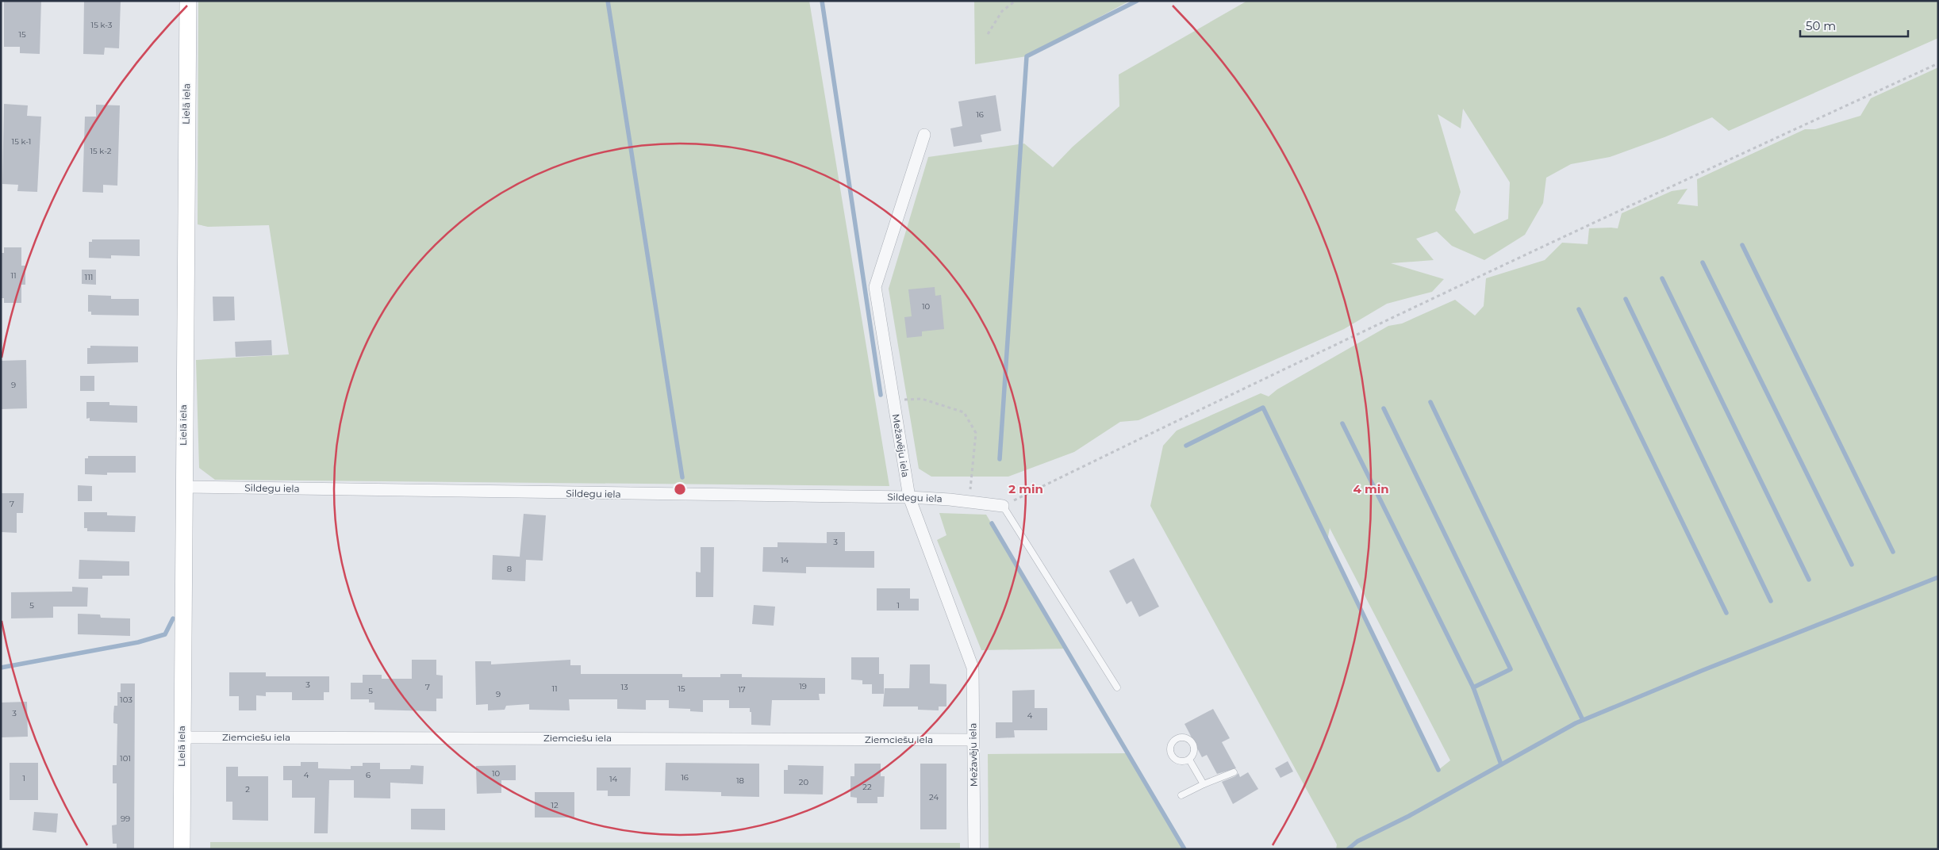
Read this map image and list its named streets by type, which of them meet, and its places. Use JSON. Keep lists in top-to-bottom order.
{
  "streets": {
    "street": [
      "Lielā iela",
      "Mežavēju iela",
      "Sildegu iela",
      "Ziemciešu iela"
    ]
  },
  "crossings": [
    ["Lielā iela", "Sildegu iela"],
    ["Lielā iela", "Ziemciešu iela"],
    ["Mežavēju iela", "Sildegu iela"],
    ["Mežavēju iela", "Ziemciešu iela"]
  ],
  "house_numbers": [
    "15 k-3",
    "15",
    "16",
    "15 k-1",
    "15 k-2",
    "11",
    "111",
    "10",
    "9",
    "7",
    "3",
    "14",
    "8",
    "5",
    "1",
    "3",
    "19",
    "7",
    "13",
    "11",
    "15",
    "17",
    "5",
    "9",
    "103",
    "3",
    "4",
    "101",
    "10",
    "4",
    "6",
    "16",
    "1",
    "14",
    "18",
    "20",
    "22",
    "2",
    "24",
    "12",
    "99"
  ],
  "scale_bar": "50 m",
  "rings": ["2 min", "4 min"]
}
